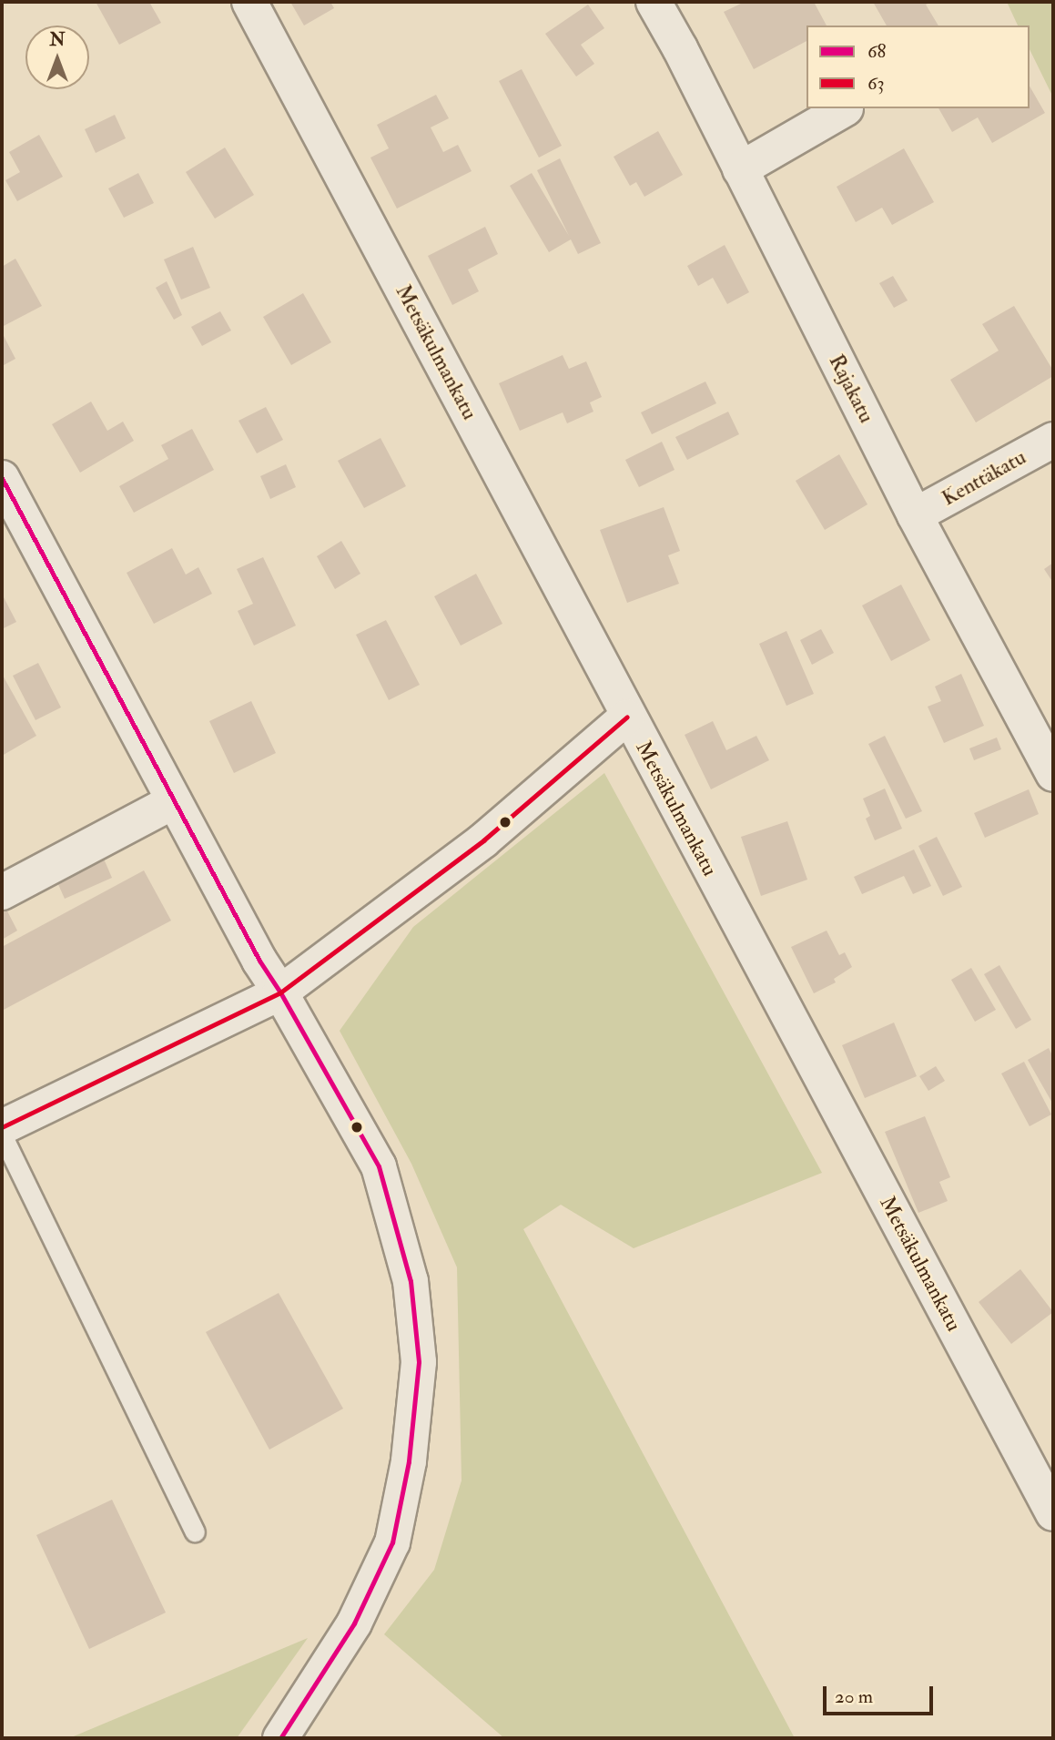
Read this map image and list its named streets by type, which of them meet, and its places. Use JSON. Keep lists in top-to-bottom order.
{
  "streets": {
    "street": ["Metsäkulmankatu", "Rajakatu", "Kenttäkatu"]
  },
  "crossings": [
    ["Rajakatu", "Kenttäkatu"]
  ],
  "lines": ["transit line 68", "transit line 63"],
  "legend": ["68", "63"],
  "scale_bar": "20 m",
  "north": "top"
}
